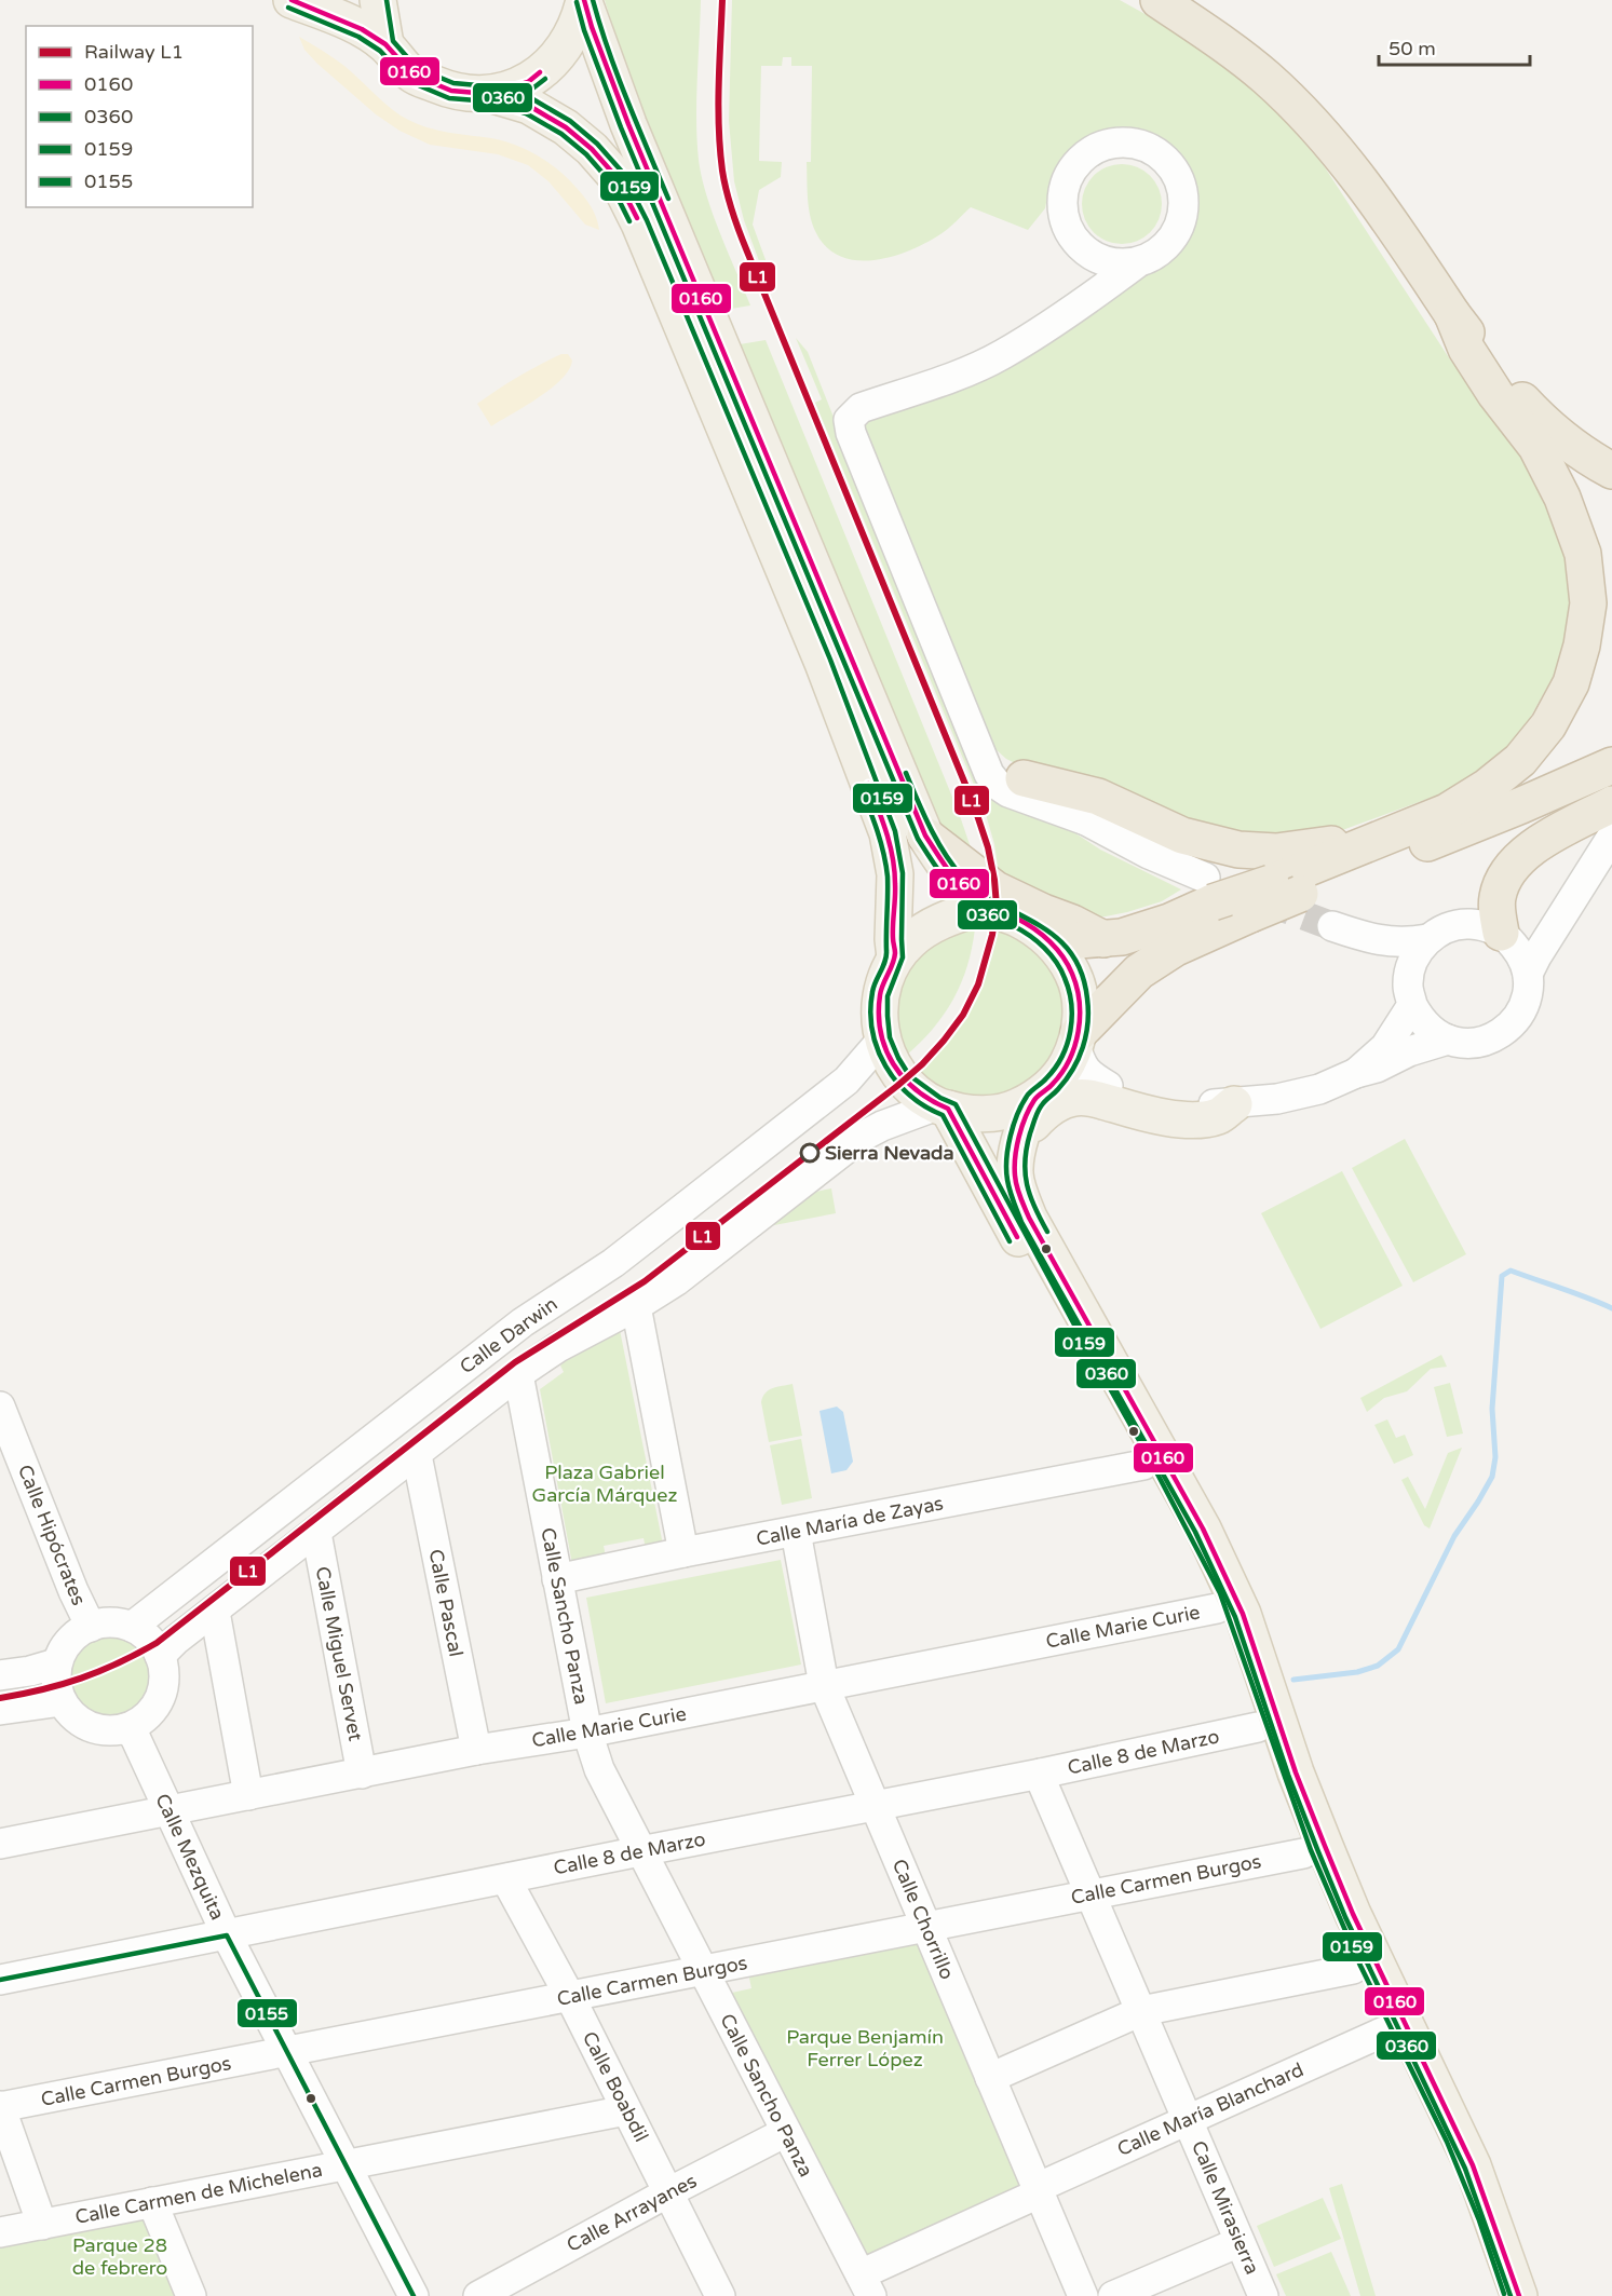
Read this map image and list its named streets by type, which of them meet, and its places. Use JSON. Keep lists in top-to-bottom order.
{
  "streets": {
    "street": [
      "Calle Darwin",
      "Calle María de Zayas",
      "Calle Hipócrates",
      "Calle Pascal",
      "Calle Sancho Panza",
      "Calle Marie Curie",
      "Calle Miguel Servet",
      "Calle 8 de Marzo",
      "Calle Mezquita",
      "Calle Carmen Burgos",
      "Calle Chorrillo",
      "Calle Boabdil",
      "Calle María Blanchard",
      "Calle Carmen de Michelena",
      "Calle Mirasierra",
      "Calle Arrayanes"
    ]
  },
  "crossings": [
    ["Calle Darwin", "Calle Hipócrates"],
    ["Calle Darwin", "Calle Pascal"],
    ["Calle Darwin", "Calle Sancho Panza"],
    ["Calle Darwin", "Calle Miguel Servet"],
    ["Calle Darwin", "Calle Mezquita"],
    ["Calle María de Zayas", "Calle Sancho Panza"],
    ["Calle María de Zayas", "Calle Chorrillo"],
    ["Calle Hipócrates", "Calle Mezquita"],
    ["Calle Pascal", "Calle Marie Curie"],
    ["Calle Sancho Panza", "Calle Marie Curie"],
    ["Calle Sancho Panza", "Calle 8 de Marzo"],
    ["Calle Sancho Panza", "Calle Carmen Burgos"],
    ["Calle Sancho Panza", "Calle María Blanchard"],
    ["Calle Sancho Panza", "Calle Arrayanes"],
    ["Calle Marie Curie", "Calle Miguel Servet"],
    ["Calle Marie Curie", "Calle Mezquita"],
    ["Calle Marie Curie", "Calle Chorrillo"],
    ["Calle 8 de Marzo", "Calle Mezquita"],
    ["Calle 8 de Marzo", "Calle Chorrillo"],
    ["Calle 8 de Marzo", "Calle Boabdil"],
    ["Calle 8 de Marzo", "Calle Mirasierra"],
    ["Calle Mezquita", "Calle Carmen Burgos"],
    ["Calle Mezquita", "Calle Carmen de Michelena"],
    ["Calle Carmen Burgos", "Calle Chorrillo"],
    ["Calle Carmen Burgos", "Calle Boabdil"],
    ["Calle Carmen Burgos", "Calle Mirasierra"],
    ["Calle Chorrillo", "Calle María Blanchard"],
    ["Calle Boabdil", "Calle Carmen de Michelena"],
    ["Calle Boabdil", "Calle Arrayanes"],
    ["Calle María Blanchard", "Calle Mirasierra"]
  ],
  "parks": ["Plaza Gabriel García Márquez", "Parque Benjamín Ferrer López", "Parque 28 de febrero"],
  "places": ["Sierra Nevada"],
  "lines": [
    "rail line L1",
    "transit line 0160",
    "transit line 0159",
    "transit line 0360",
    "transit line 0155"
  ],
  "legend": [
    "Railway L1",
    "0160",
    "0360",
    "0159",
    "0155"
  ],
  "scale_bar": "50 m"
}
